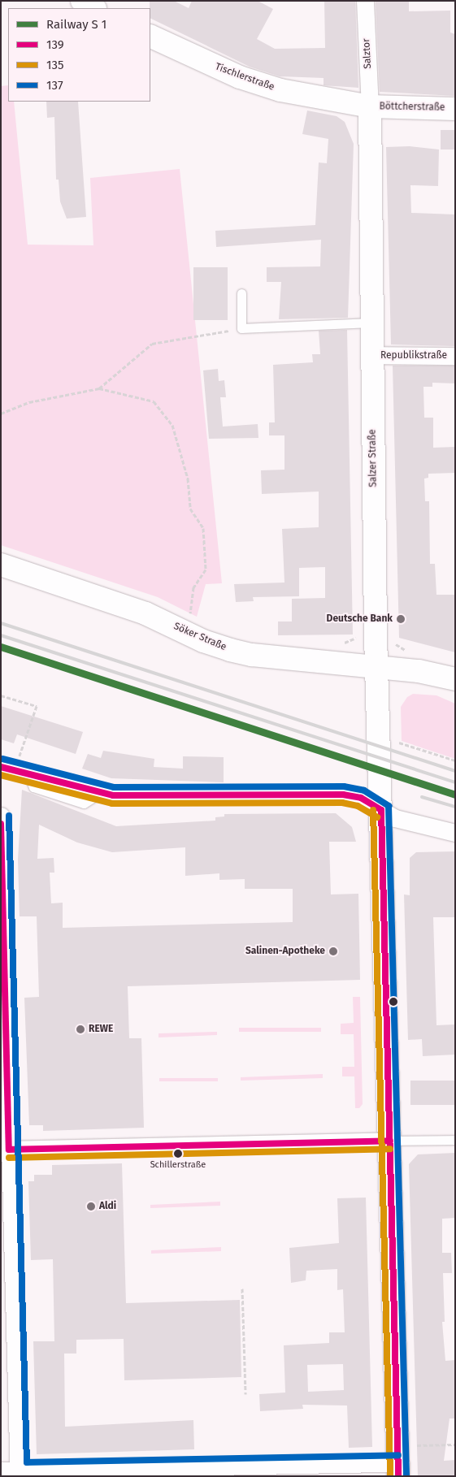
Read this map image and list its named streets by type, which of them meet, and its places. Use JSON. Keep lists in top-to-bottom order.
{
  "streets": {
    "street": [
      "Salztor",
      "Tischlerstraße",
      "Böttcherstraße",
      "Republikstraße",
      "Salzer Straße",
      "Söker Straße"
    ]
  },
  "crossings": [
    ["Salztor", "Tischlerstraße"],
    ["Salztor", "Böttcherstraße"],
    ["Salztor", "Salzer Straße"],
    ["Tischlerstraße", "Böttcherstraße"],
    ["Tischlerstraße", "Salzer Straße"],
    ["Böttcherstraße", "Salzer Straße"],
    ["Republikstraße", "Salzer Straße"],
    ["Salzer Straße", "Söker Straße"]
  ],
  "places": [
    "Deutsche Bank",
    "Salinen-Apotheke",
    "REWE",
    "Schillerstraße",
    "Aldi"
  ],
  "lines": ["transit line 137", "transit line 139", "transit line 135"],
  "legend": [
    "Railway S 1",
    "139",
    "135",
    "137"
  ]
}
